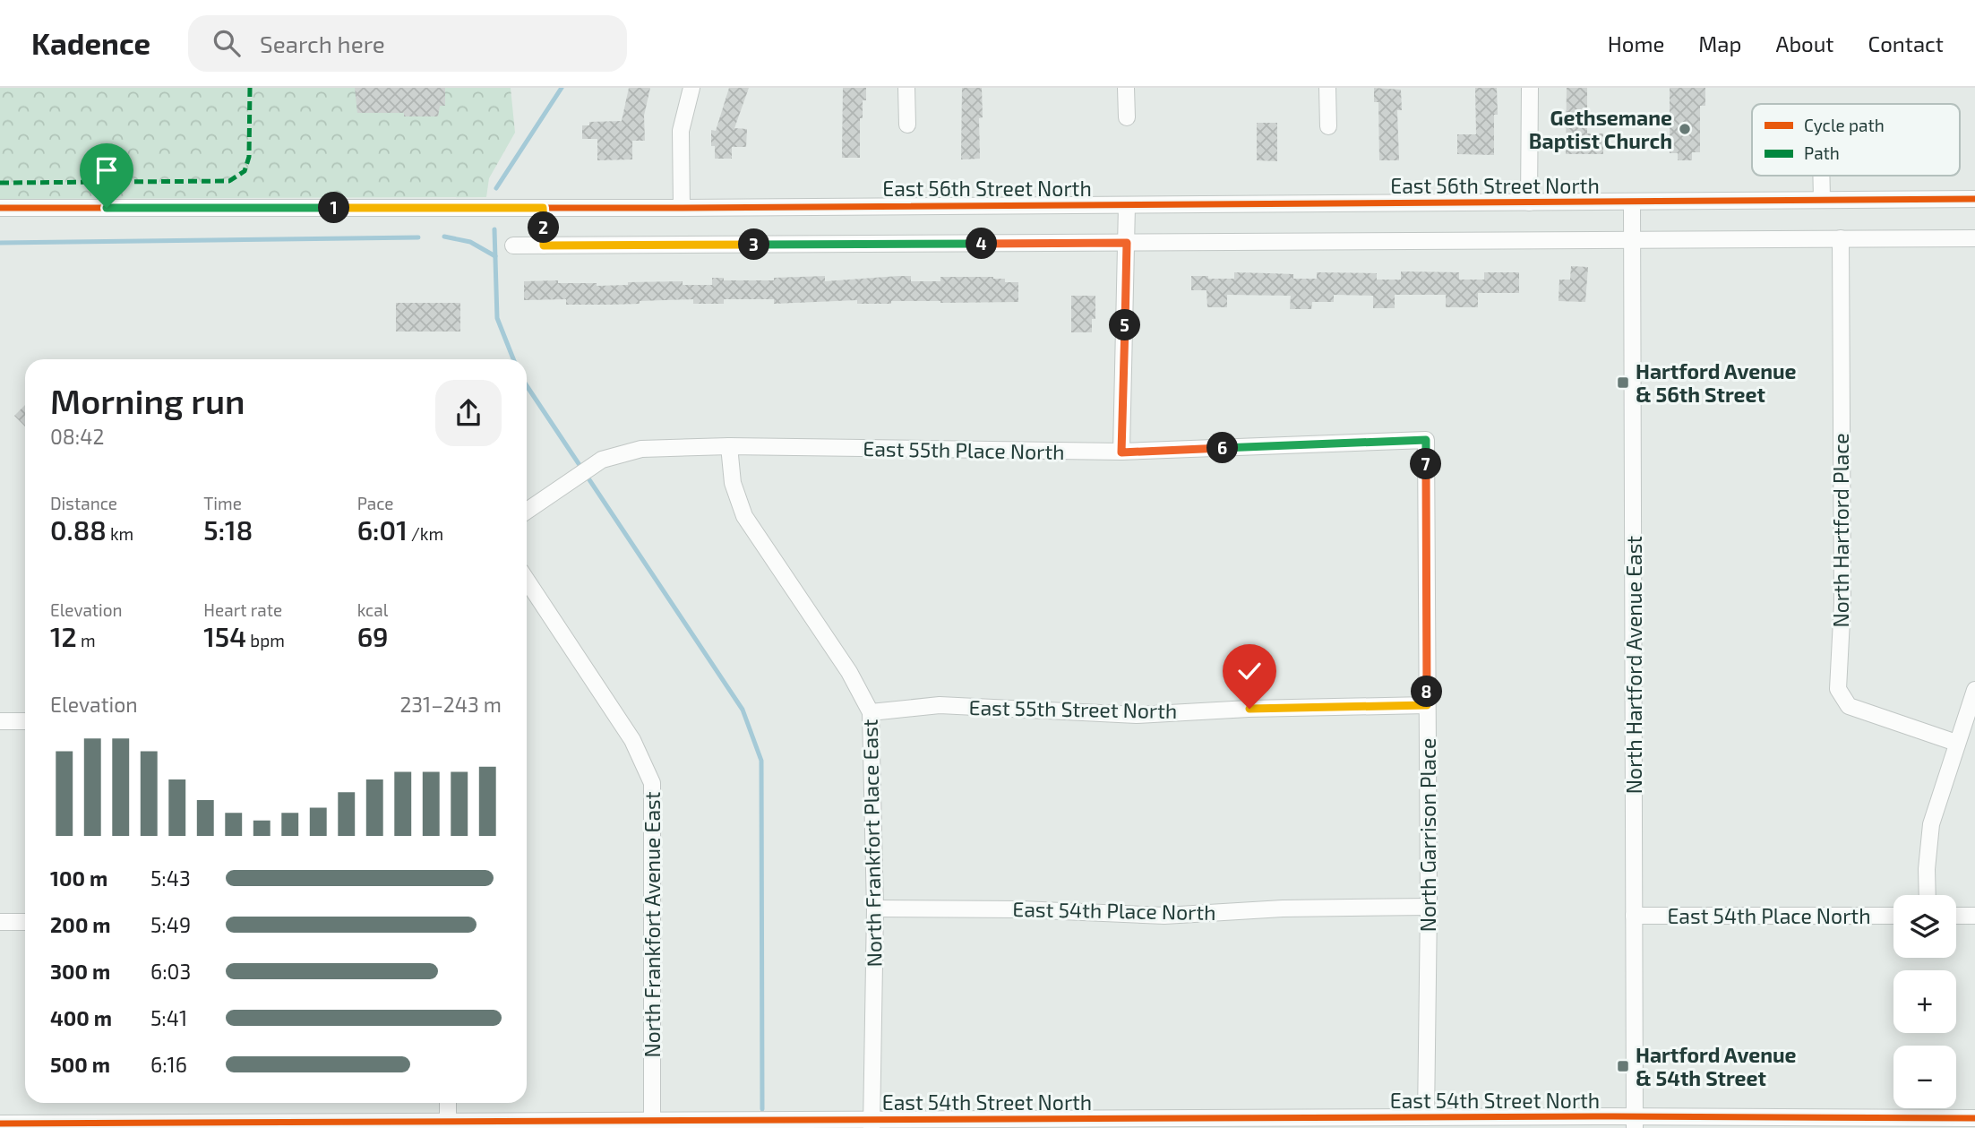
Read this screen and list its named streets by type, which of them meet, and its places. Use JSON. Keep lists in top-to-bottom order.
{
  "streets": {
    "street": [
      "East 56th Street North",
      "East 55th Place North",
      "North Hartford Place",
      "North Hartford Avenue East",
      "East 55th Street North",
      "North Garrison Place",
      "North Frankfort Place East",
      "East 54th Place North",
      "North Frankfort Avenue East",
      "East 54th Street North"
    ]
  },
  "crossings": [
    ["East 56th Street North", "North Hartford Avenue East"],
    ["East 55th Place North", "North Garrison Place"],
    ["East 55th Place North", "North Frankfort Place East"],
    ["North Hartford Avenue East", "East 54th Place North"],
    ["North Hartford Avenue East", "East 54th Street North"],
    ["East 55th Street North", "North Garrison Place"],
    ["East 55th Street North", "North Frankfort Place East"],
    ["North Garrison Place", "East 54th Place North"],
    ["North Garrison Place", "East 54th Street North"],
    ["North Frankfort Place East", "East 54th Place North"],
    ["North Frankfort Place East", "East 54th Street North"],
    ["North Frankfort Avenue East", "East 54th Street North"]
  ],
  "places": {
    "other": ["Gethsemane Baptist Church"],
    "transit": ["Hartford Avenue & 56th Street", "Hartford Avenue & 54th Street"]
  },
  "legend": ["Cycle path", "Path"],
  "page": {
    "header": "Kadence",
    "search": "Search here",
    "nav": [
      "Home",
      "Map",
      "About",
      "Contact"
    ],
    "pins": [
      "1",
      "2",
      "4",
      "3",
      "5",
      "6",
      "7",
      "8"
    ],
    "heading": ["Morning run", "08:42"],
    "stats": [
      ["Distance", "0.88 km"],
      ["Time", "5:18"],
      ["Pace", "6:01 /km"],
      ["Elevation", "12 m"],
      ["Heart rate", "154 bpm"],
      ["kcal", "69"]
    ],
    "chart": ["Elevation", "231–243 m"],
    "list": [
      {
        "name": "100 m",
        "note": "5:43"
      },
      {
        "name": "200 m",
        "note": "5:49"
      },
      {
        "name": "300 m",
        "note": "6:03"
      },
      {
        "name": "400 m",
        "note": "5:41"
      },
      {
        "name": "500 m",
        "note": "6:16"
      }
    ],
    "map_buttons": ["+", "−"]
  }
}
